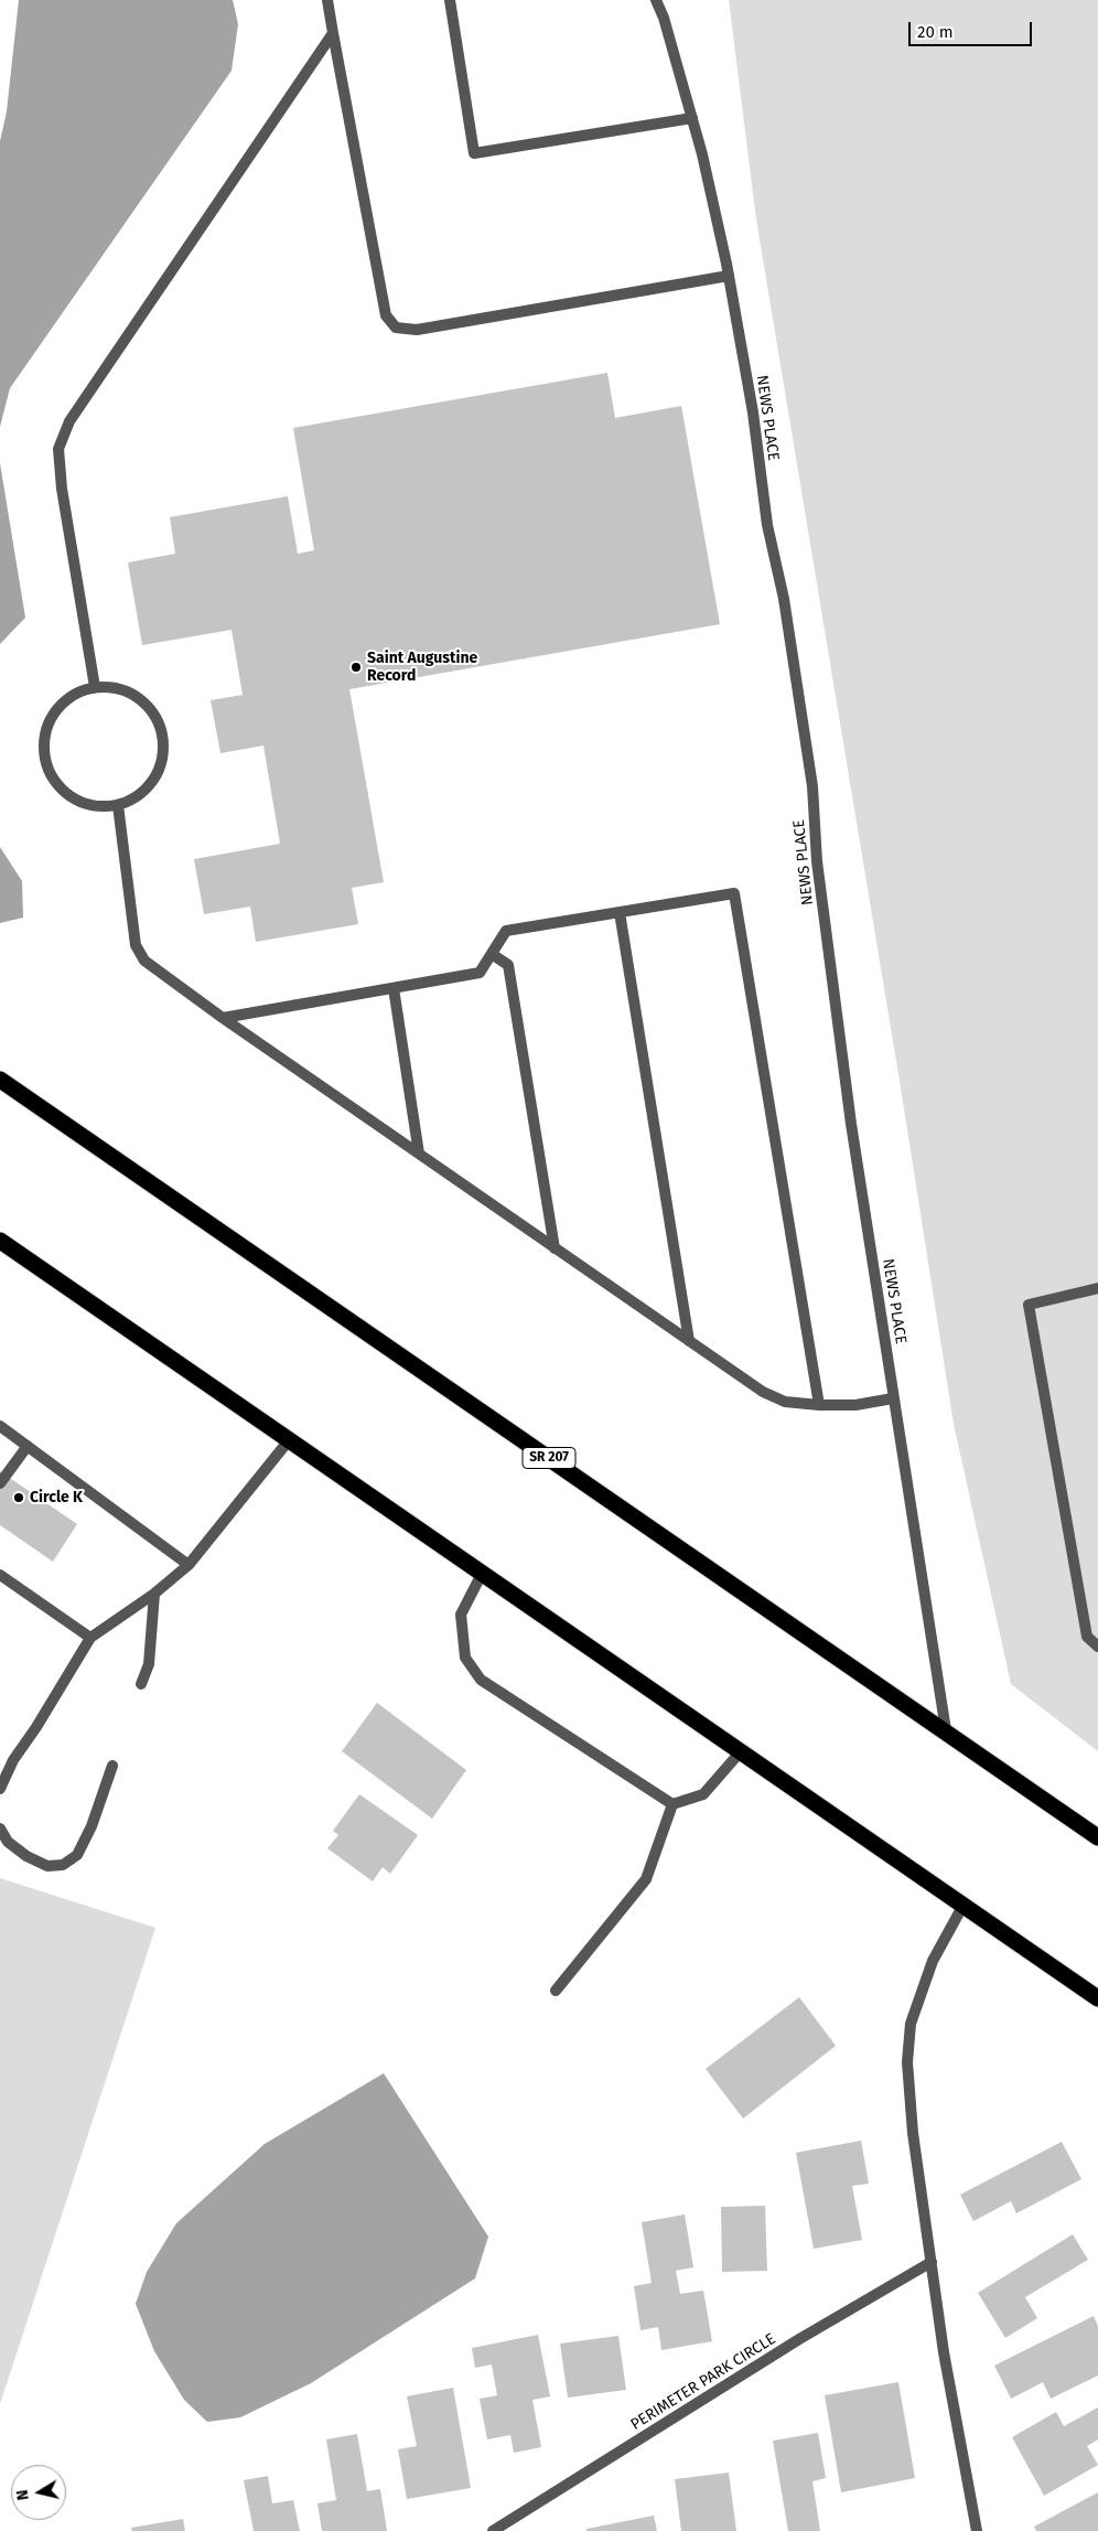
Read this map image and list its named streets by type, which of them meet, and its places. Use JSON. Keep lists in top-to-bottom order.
{
  "streets": {
    "highway": ["SR 207"],
    "street": ["NEWS PLACE", "PERIMETER PARK CIRCLE"]
  },
  "crossings": [
    ["NEWS PLACE", "SR 207"]
  ],
  "places": ["Saint Augustine Record", "Circle K"],
  "scale_bar": "20 m",
  "north": "left"
}
